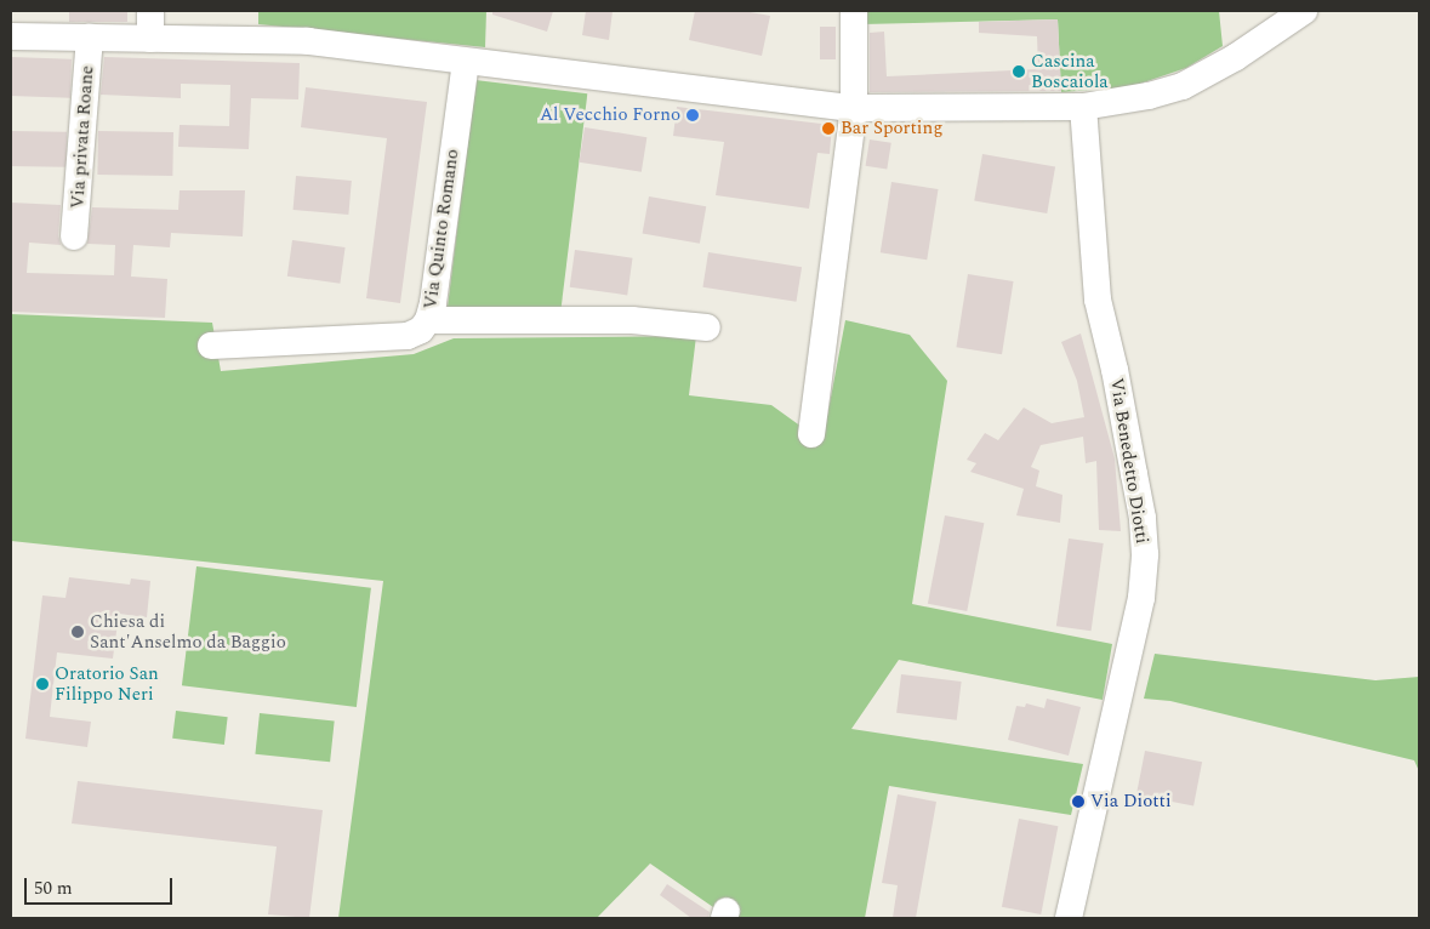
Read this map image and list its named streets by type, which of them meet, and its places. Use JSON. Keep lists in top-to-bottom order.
{
  "streets": {
    "street": ["Via privata Roane", "Via Quinto Romano", "Via Benedetto Diotti"]
  },
  "places": [
    "Cascina Boscaiola",
    "Al Vecchio Forno",
    "Bar Sporting",
    "Chiesa di Sant'Anselmo da Baggio",
    "Oratorio San Filippo Neri",
    "Via Diotti"
  ],
  "scale_bar": "50 m"
}
